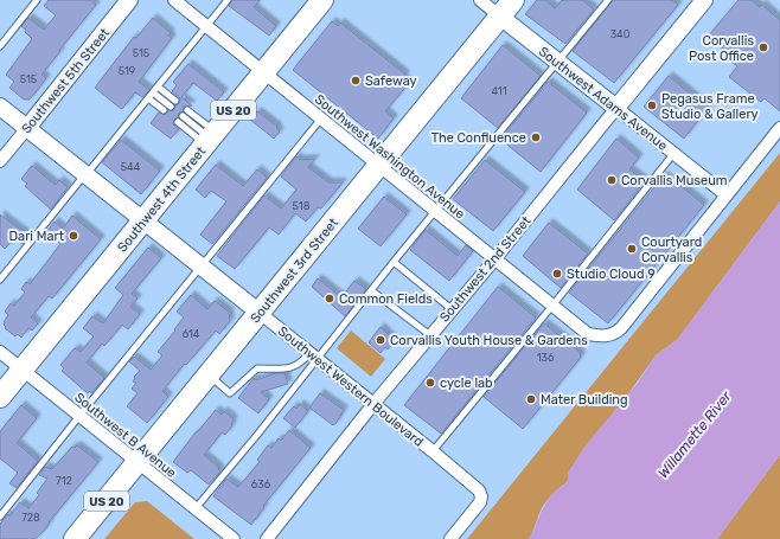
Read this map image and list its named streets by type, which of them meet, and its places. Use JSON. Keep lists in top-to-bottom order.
{
  "streets": {
    "highway": ["US 20", "Southwest 4th Street", "Southwest 3rd Street"],
    "street": [
      "Southwest 5th Street",
      "Southwest Adams Avenue",
      "Southwest Washington Avenue",
      "Southwest 2nd Street",
      "Southwest Western Boulevard",
      "Southwest B Avenue"
    ]
  },
  "crossings": [
    ["Southwest 5th Street", "Southwest Western Boulevard"],
    ["Southwest Adams Avenue", "Southwest Washington Avenue"],
    ["Southwest Adams Avenue", "Southwest 2nd Street"],
    ["Southwest Adams Avenue", "Southwest 3rd Street"],
    ["Southwest Washington Avenue", "Southwest 4th Street"],
    ["Southwest Washington Avenue", "Southwest 2nd Street"],
    ["Southwest Washington Avenue", "Southwest 3rd Street"],
    ["Southwest 4th Street", "Southwest Western Boulevard"],
    ["Southwest 4th Street", "Southwest B Avenue"],
    ["Southwest 2nd Street", "Southwest Western Boulevard"],
    ["Southwest 3rd Street", "Southwest Western Boulevard"],
    ["Southwest 3rd Street", "Southwest B Avenue"]
  ],
  "water": ["Willamette River"],
  "places": [
    "Corvallis Post Office",
    "Safeway",
    "Pegasus Frame Studio & Gallery",
    "The Confluence",
    "Corvallis Museum",
    "Dari Mart",
    "Courtyard Corvallis",
    "Studio Cloud 9",
    "Common Fields",
    "Corvallis Youth House & Gardens",
    "cycle lab",
    "Mater Building"
  ],
  "house_numbers": [
    "340",
    "515",
    "519",
    "515",
    "411",
    "544",
    "518",
    "614",
    "136",
    "712",
    "636",
    "728"
  ]
}
